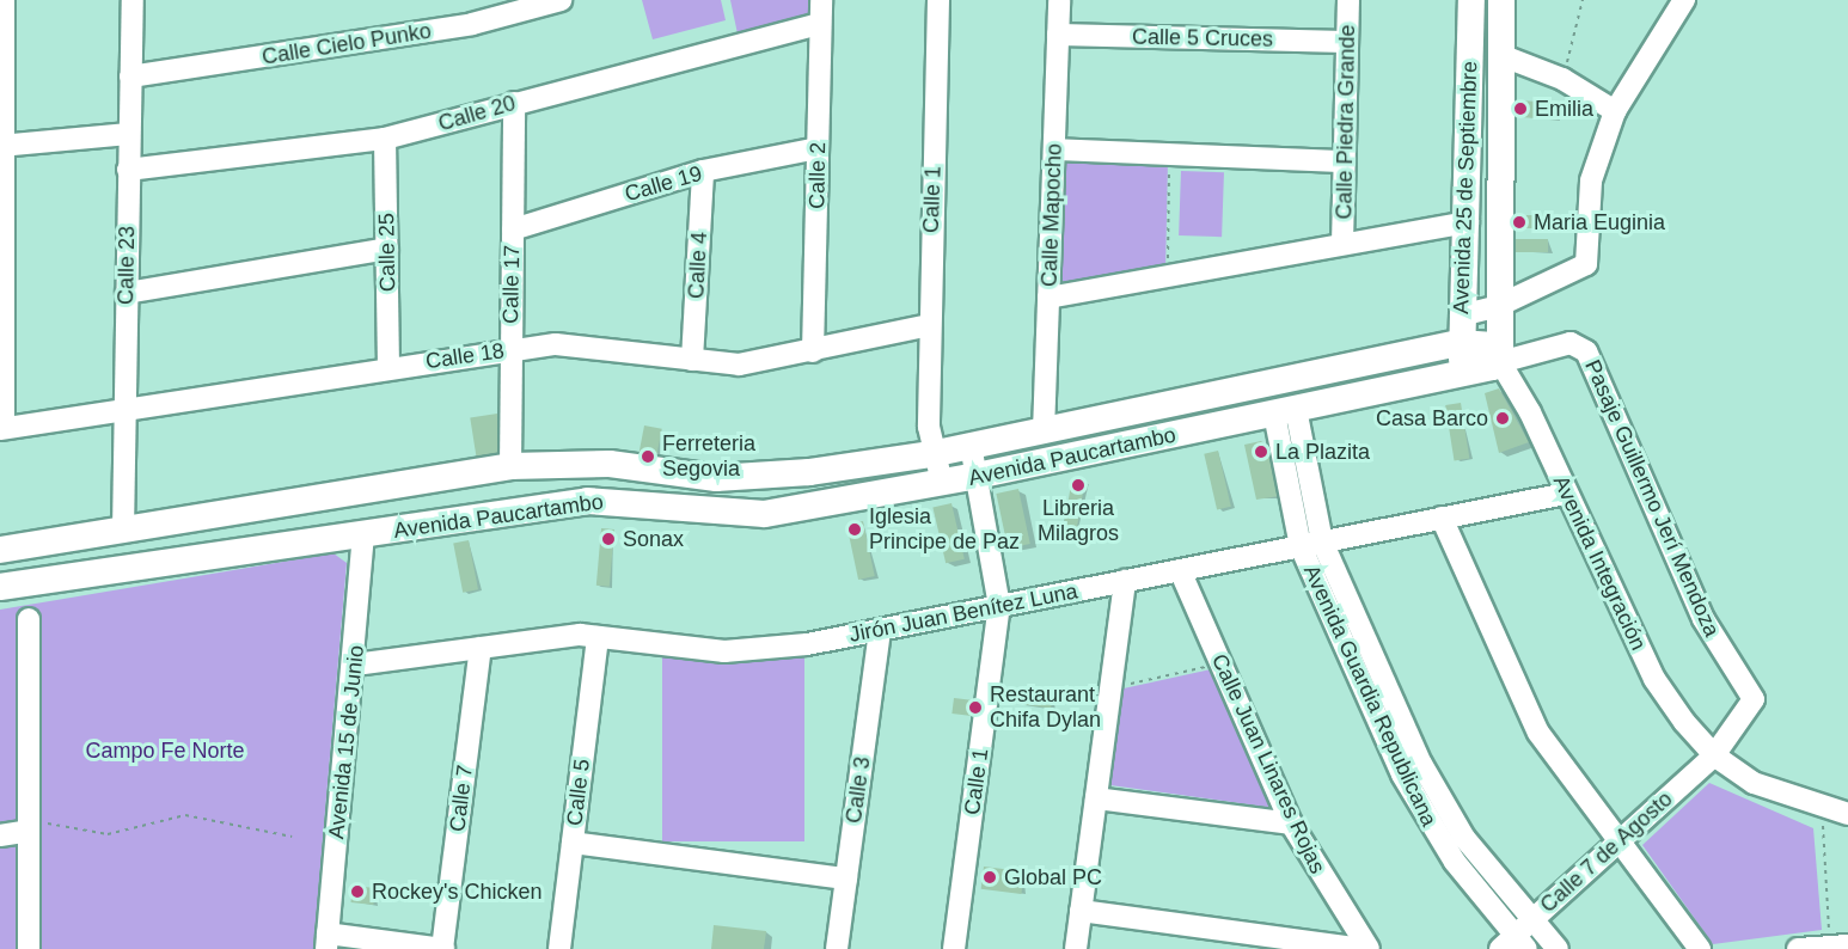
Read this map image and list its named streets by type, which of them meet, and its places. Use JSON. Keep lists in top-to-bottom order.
{
  "streets": {
    "main road": ["Avenida 25 de Septiembre", "Avenida Paucartambo"],
    "street": [
      "Calle 5 Cruces",
      "Calle Cielo Punko",
      "Calle 20",
      "Calle Piedra Grande",
      "Calle 2",
      "Calle 19",
      "Calle 1",
      "Calle Mapocho",
      "Calle 25",
      "Calle 23",
      "Calle 4",
      "Calle 17",
      "Calle 18",
      "Pasaje Guillermo Jerí Mendoza",
      "Avenida Integración",
      "Jirón Juan Benítez Luna",
      "Avenida Guardia Republicana",
      "Avenida 15 de Junio",
      "Calle Juan Linares Rojas",
      "Calle 3",
      "Calle 5",
      "Calle 7",
      "Calle 7 de Agosto"
    ]
  },
  "crossings": [
    ["Calle 5 Cruces", "Calle Piedra Grande"],
    ["Calle 5 Cruces", "Calle Mapocho"],
    ["Calle Cielo Punko", "Calle 23"],
    ["Calle 20", "Calle 2"],
    ["Calle 20", "Calle 25"],
    ["Calle 20", "Calle 23"],
    ["Calle 20", "Calle 17"],
    ["Calle 2", "Calle 19"],
    ["Calle 2", "Calle 18"],
    ["Calle 19", "Calle 4"],
    ["Calle 19", "Calle 17"],
    ["Avenida 25 de Septiembre", "Avenida Paucartambo"],
    ["Avenida 25 de Septiembre", "Pasaje Guillermo Jerí Mendoza"],
    ["Avenida 25 de Septiembre", "Avenida Integración"],
    ["Calle 1", "Calle 18"],
    ["Calle 1", "Avenida Paucartambo"],
    ["Calle 1", "Jirón Juan Benítez Luna"],
    ["Calle Mapocho", "Avenida Paucartambo"],
    ["Calle 25", "Calle 18"],
    ["Calle 23", "Calle 18"],
    ["Calle 23", "Avenida Paucartambo"],
    ["Calle 4", "Calle 18"],
    ["Calle 17", "Calle 18"],
    ["Calle 17", "Avenida Paucartambo"],
    ["Avenida Paucartambo", "Pasaje Guillermo Jerí Mendoza"],
    ["Avenida Paucartambo", "Avenida Integración"],
    ["Avenida Paucartambo", "Avenida Guardia Republicana"],
    ["Avenida Paucartambo", "Avenida 15 de Junio"],
    ["Pasaje Guillermo Jerí Mendoza", "Avenida Integración"],
    ["Pasaje Guillermo Jerí Mendoza", "Calle 7 de Agosto"],
    ["Avenida Integración", "Jirón Juan Benítez Luna"],
    ["Avenida Integración", "Calle 7 de Agosto"],
    ["Jirón Juan Benítez Luna", "Avenida Guardia Republicana"],
    ["Jirón Juan Benítez Luna", "Avenida 15 de Junio"],
    ["Jirón Juan Benítez Luna", "Calle Juan Linares Rojas"],
    ["Jirón Juan Benítez Luna", "Calle 3"],
    ["Jirón Juan Benítez Luna", "Calle 5"],
    ["Jirón Juan Benítez Luna", "Calle 7"],
    ["Avenida Guardia Republicana", "Calle 7 de Agosto"]
  ],
  "parks": ["Campo Fe Norte"],
  "places": [
    "Emilia",
    "Maria Euginia",
    "Casa Barco",
    "La Plazita",
    "Ferreteria Segovia",
    "Libreria Milagros",
    "Iglesia Principe de Paz",
    "Sonax",
    "Restaurant Chifa Dylan",
    "Global PC",
    "Rockey's Chicken"
  ]
}
